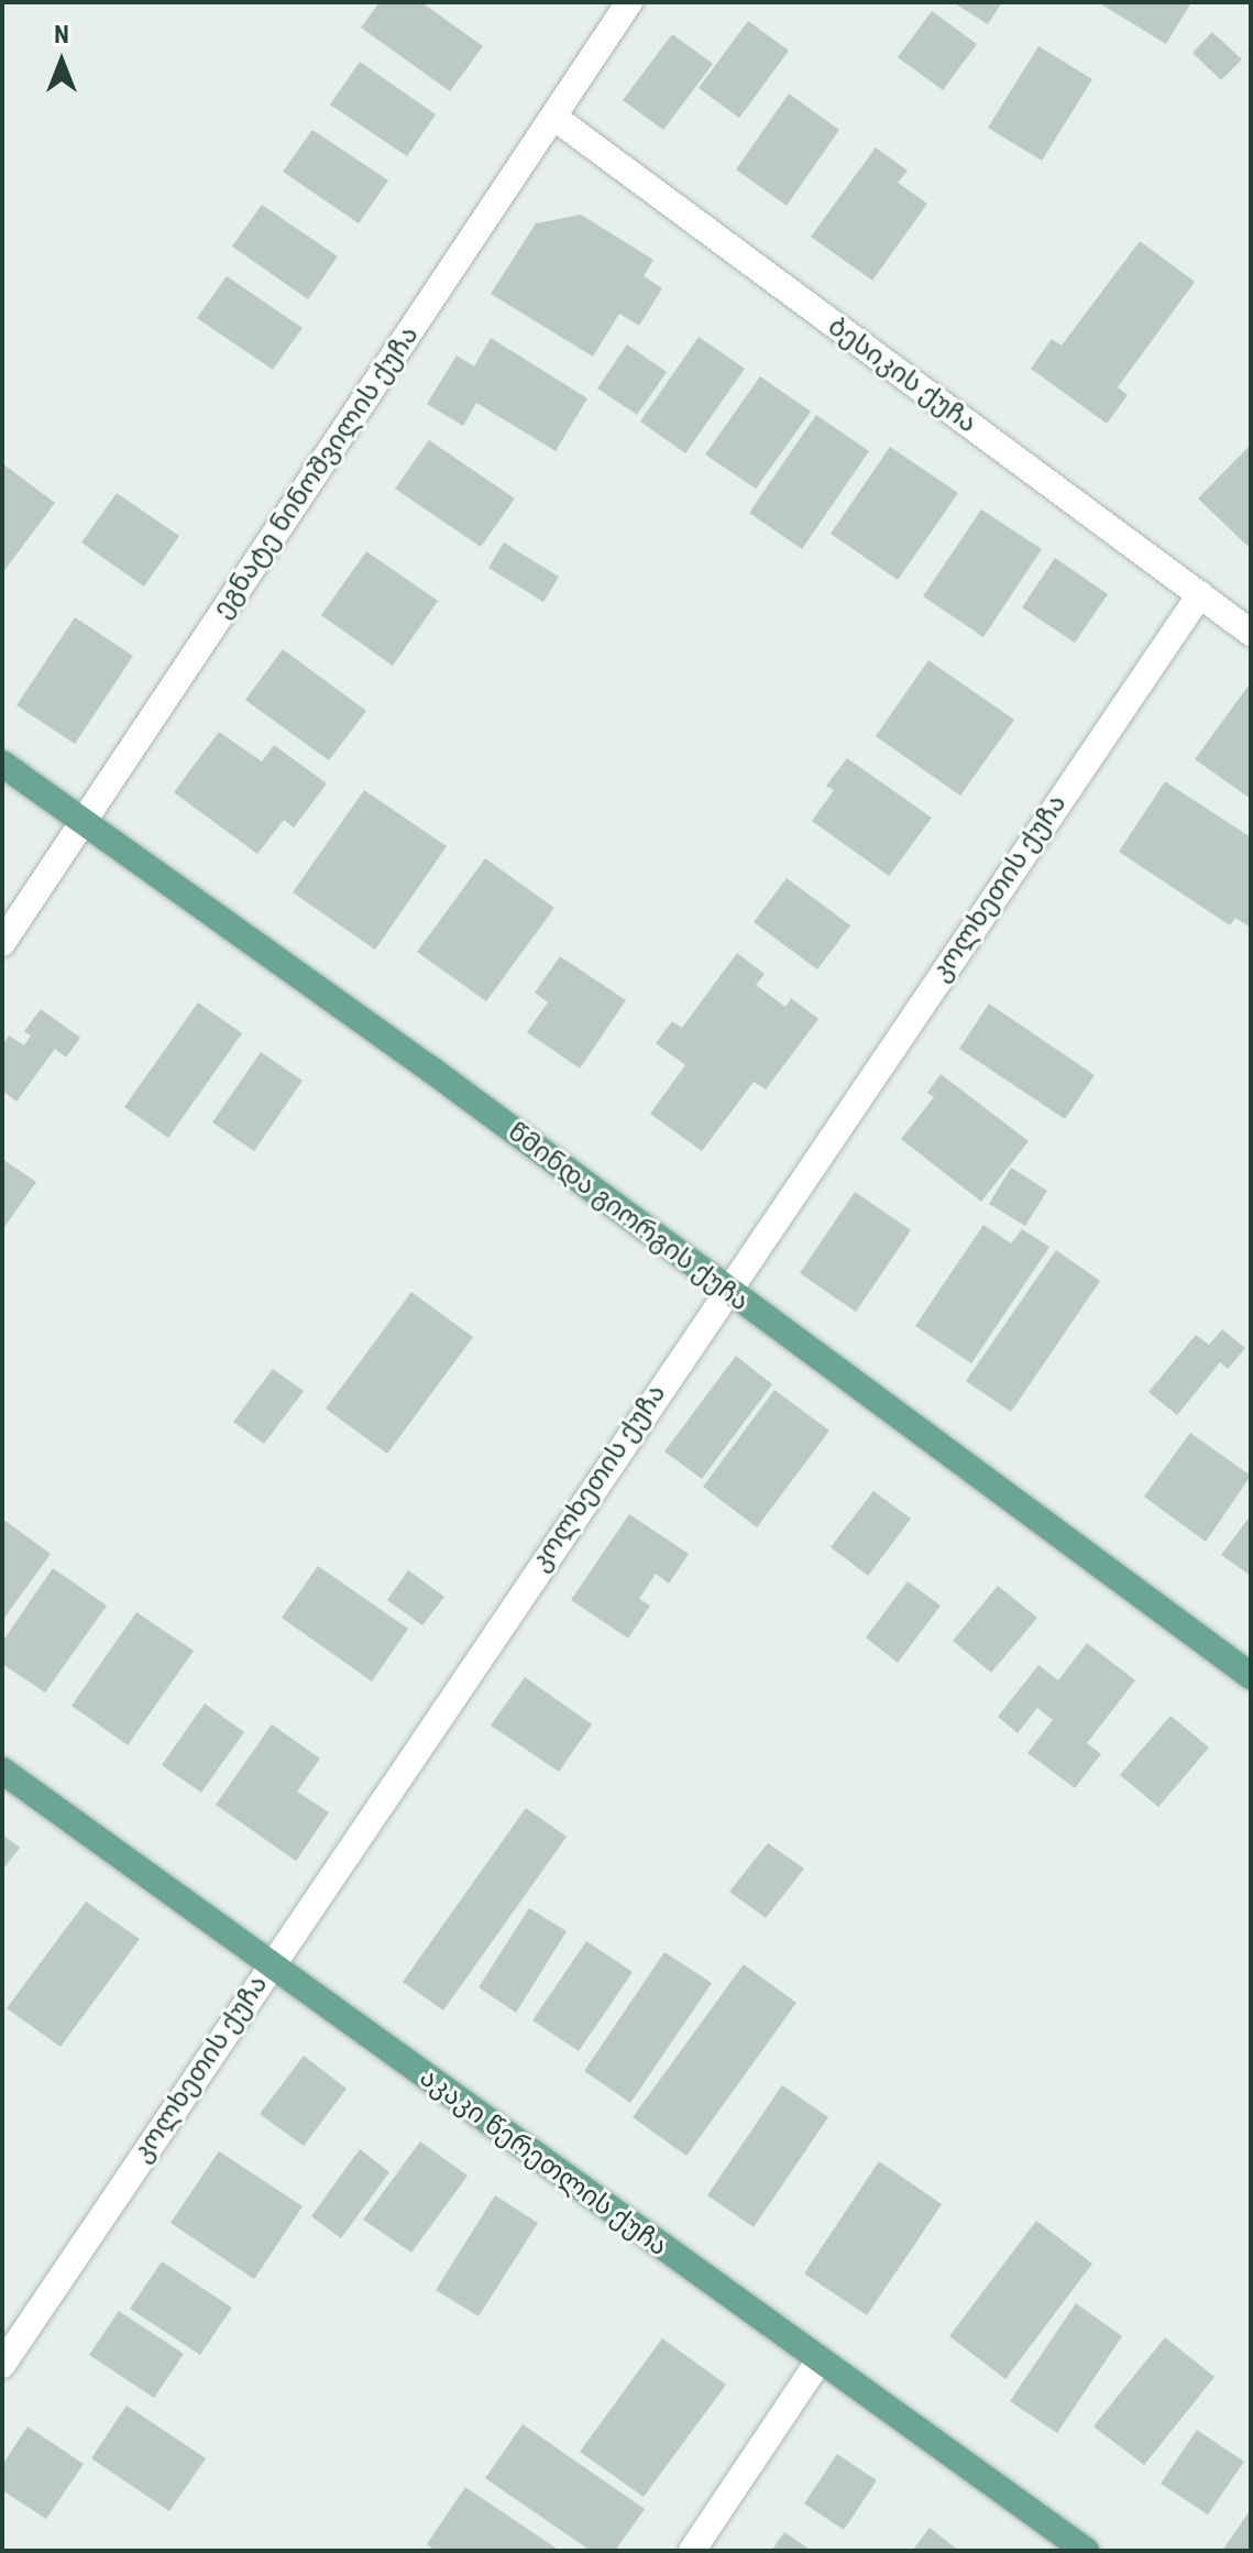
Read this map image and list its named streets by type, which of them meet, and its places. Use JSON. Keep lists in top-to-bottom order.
{
  "streets": {
    "main road": ["წმინდა გიორგის ქუჩა", "აკაკი წერეთლის ქუჩა"],
    "street": ["ბესიკის ქუჩა", "ეგნატე ნინოშვილის ქუჩა", "კოლხეთის ქუჩა"]
  },
  "crossings": [
    ["ბესიკის ქუჩა", "ეგნატე ნინოშვილის ქუჩა"],
    ["ბესიკის ქუჩა", "კოლხეთის ქუჩა"],
    ["ეგნატე ნინოშვილის ქუჩა", "წმინდა გიორგის ქუჩა"],
    ["კოლხეთის ქუჩა", "წმინდა გიორგის ქუჩა"],
    ["კოლხეთის ქუჩა", "აკაკი წერეთლის ქუჩა"]
  ],
  "north": "top"
}
